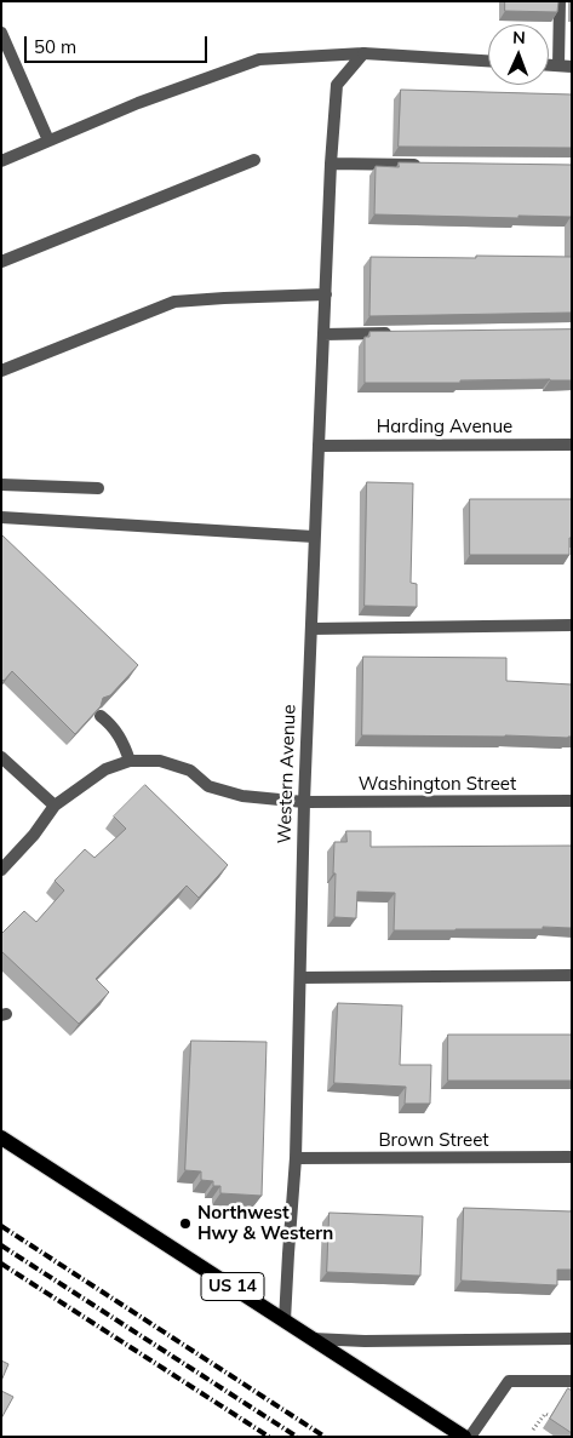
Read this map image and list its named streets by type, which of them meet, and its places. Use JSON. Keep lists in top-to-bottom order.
{
  "streets": {
    "main road": ["US 14"],
    "street": [
      "Harding Avenue",
      "Western Avenue",
      "Washington Street",
      "Brown Street"
    ]
  },
  "crossings": [
    ["Harding Avenue", "Western Avenue"],
    ["Western Avenue", "Washington Street"],
    ["Western Avenue", "Brown Street"],
    ["Western Avenue", "US 14"]
  ],
  "places": ["Northwest Hwy & Western"],
  "scale_bar": "50 m",
  "north": "top"
}
